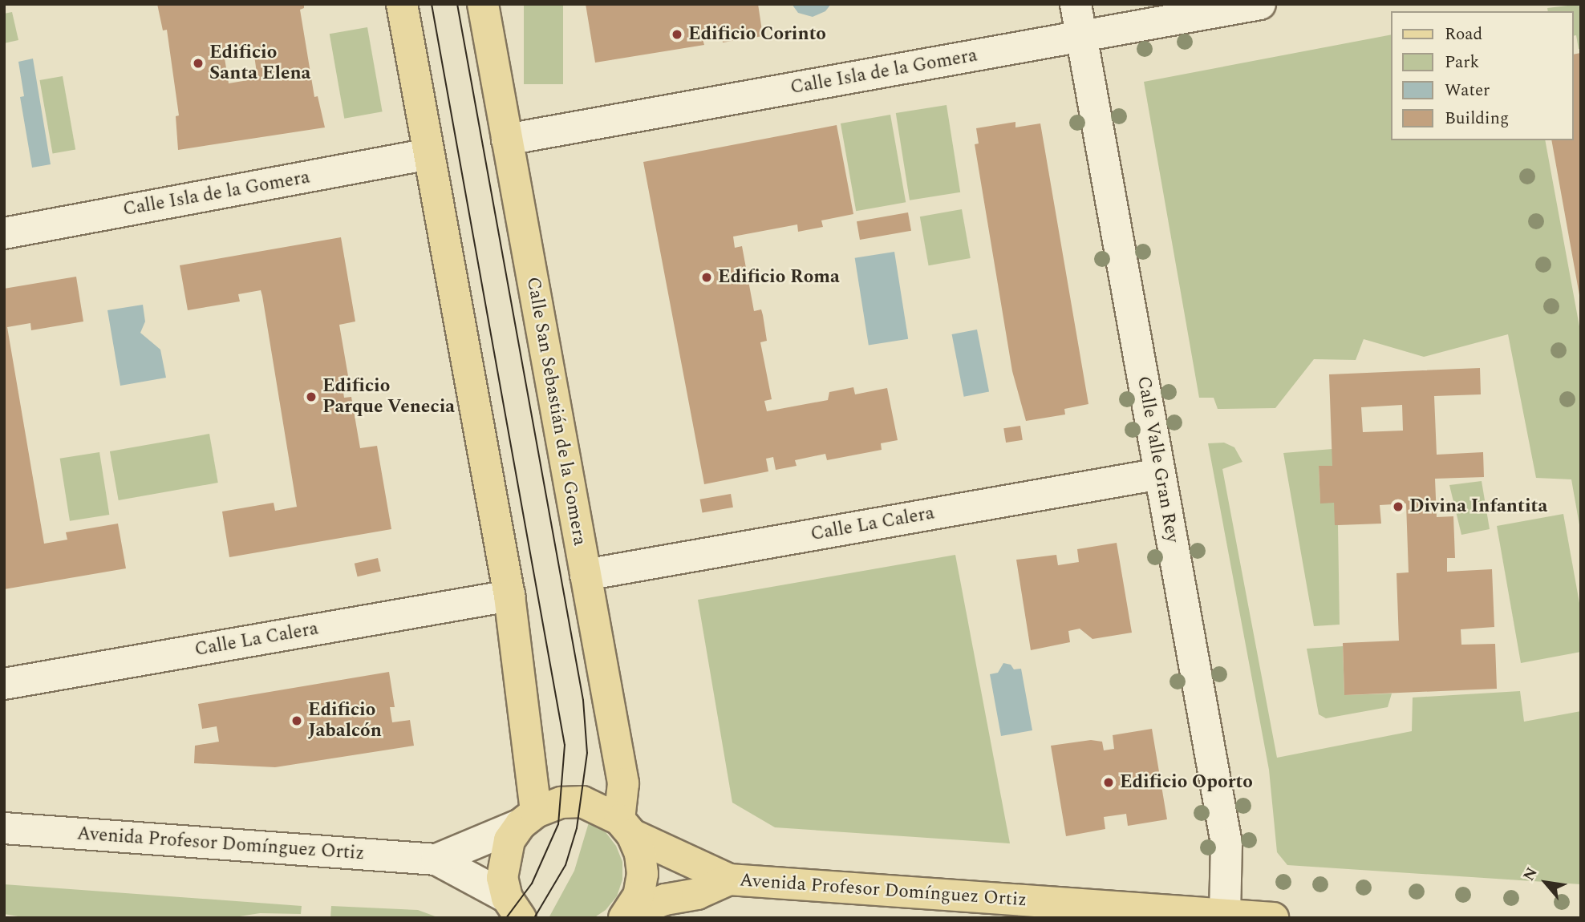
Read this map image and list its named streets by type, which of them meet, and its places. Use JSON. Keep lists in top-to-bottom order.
{
  "streets": {
    "main road": ["Calle San Sebastián de la Gomera", "Avenida Profesor Domínguez Ortiz"],
    "street": ["Calle Isla de la Gomera", "Calle Valle Gran Rey", "Calle La Calera"]
  },
  "crossings": [
    ["Calle Isla de la Gomera", "Calle San Sebastián de la Gomera"],
    ["Calle Isla de la Gomera", "Calle Valle Gran Rey"],
    ["Calle San Sebastián de la Gomera", "Calle La Calera"],
    ["Calle San Sebastián de la Gomera", "Avenida Profesor Domínguez Ortiz"],
    ["Calle Valle Gran Rey", "Calle La Calera"],
    ["Calle Valle Gran Rey", "Avenida Profesor Domínguez Ortiz"]
  ],
  "places": [
    "Edificio Corinto",
    "Edificio Santa Elena",
    "Edificio Roma",
    "Edificio Parque Venecia",
    "Divina Infantita",
    "Edificio Jabalcón",
    "Edificio Oporto"
  ],
  "legend": [
    "Road",
    "Park",
    "Water",
    "Building"
  ],
  "north": "top left"
}
